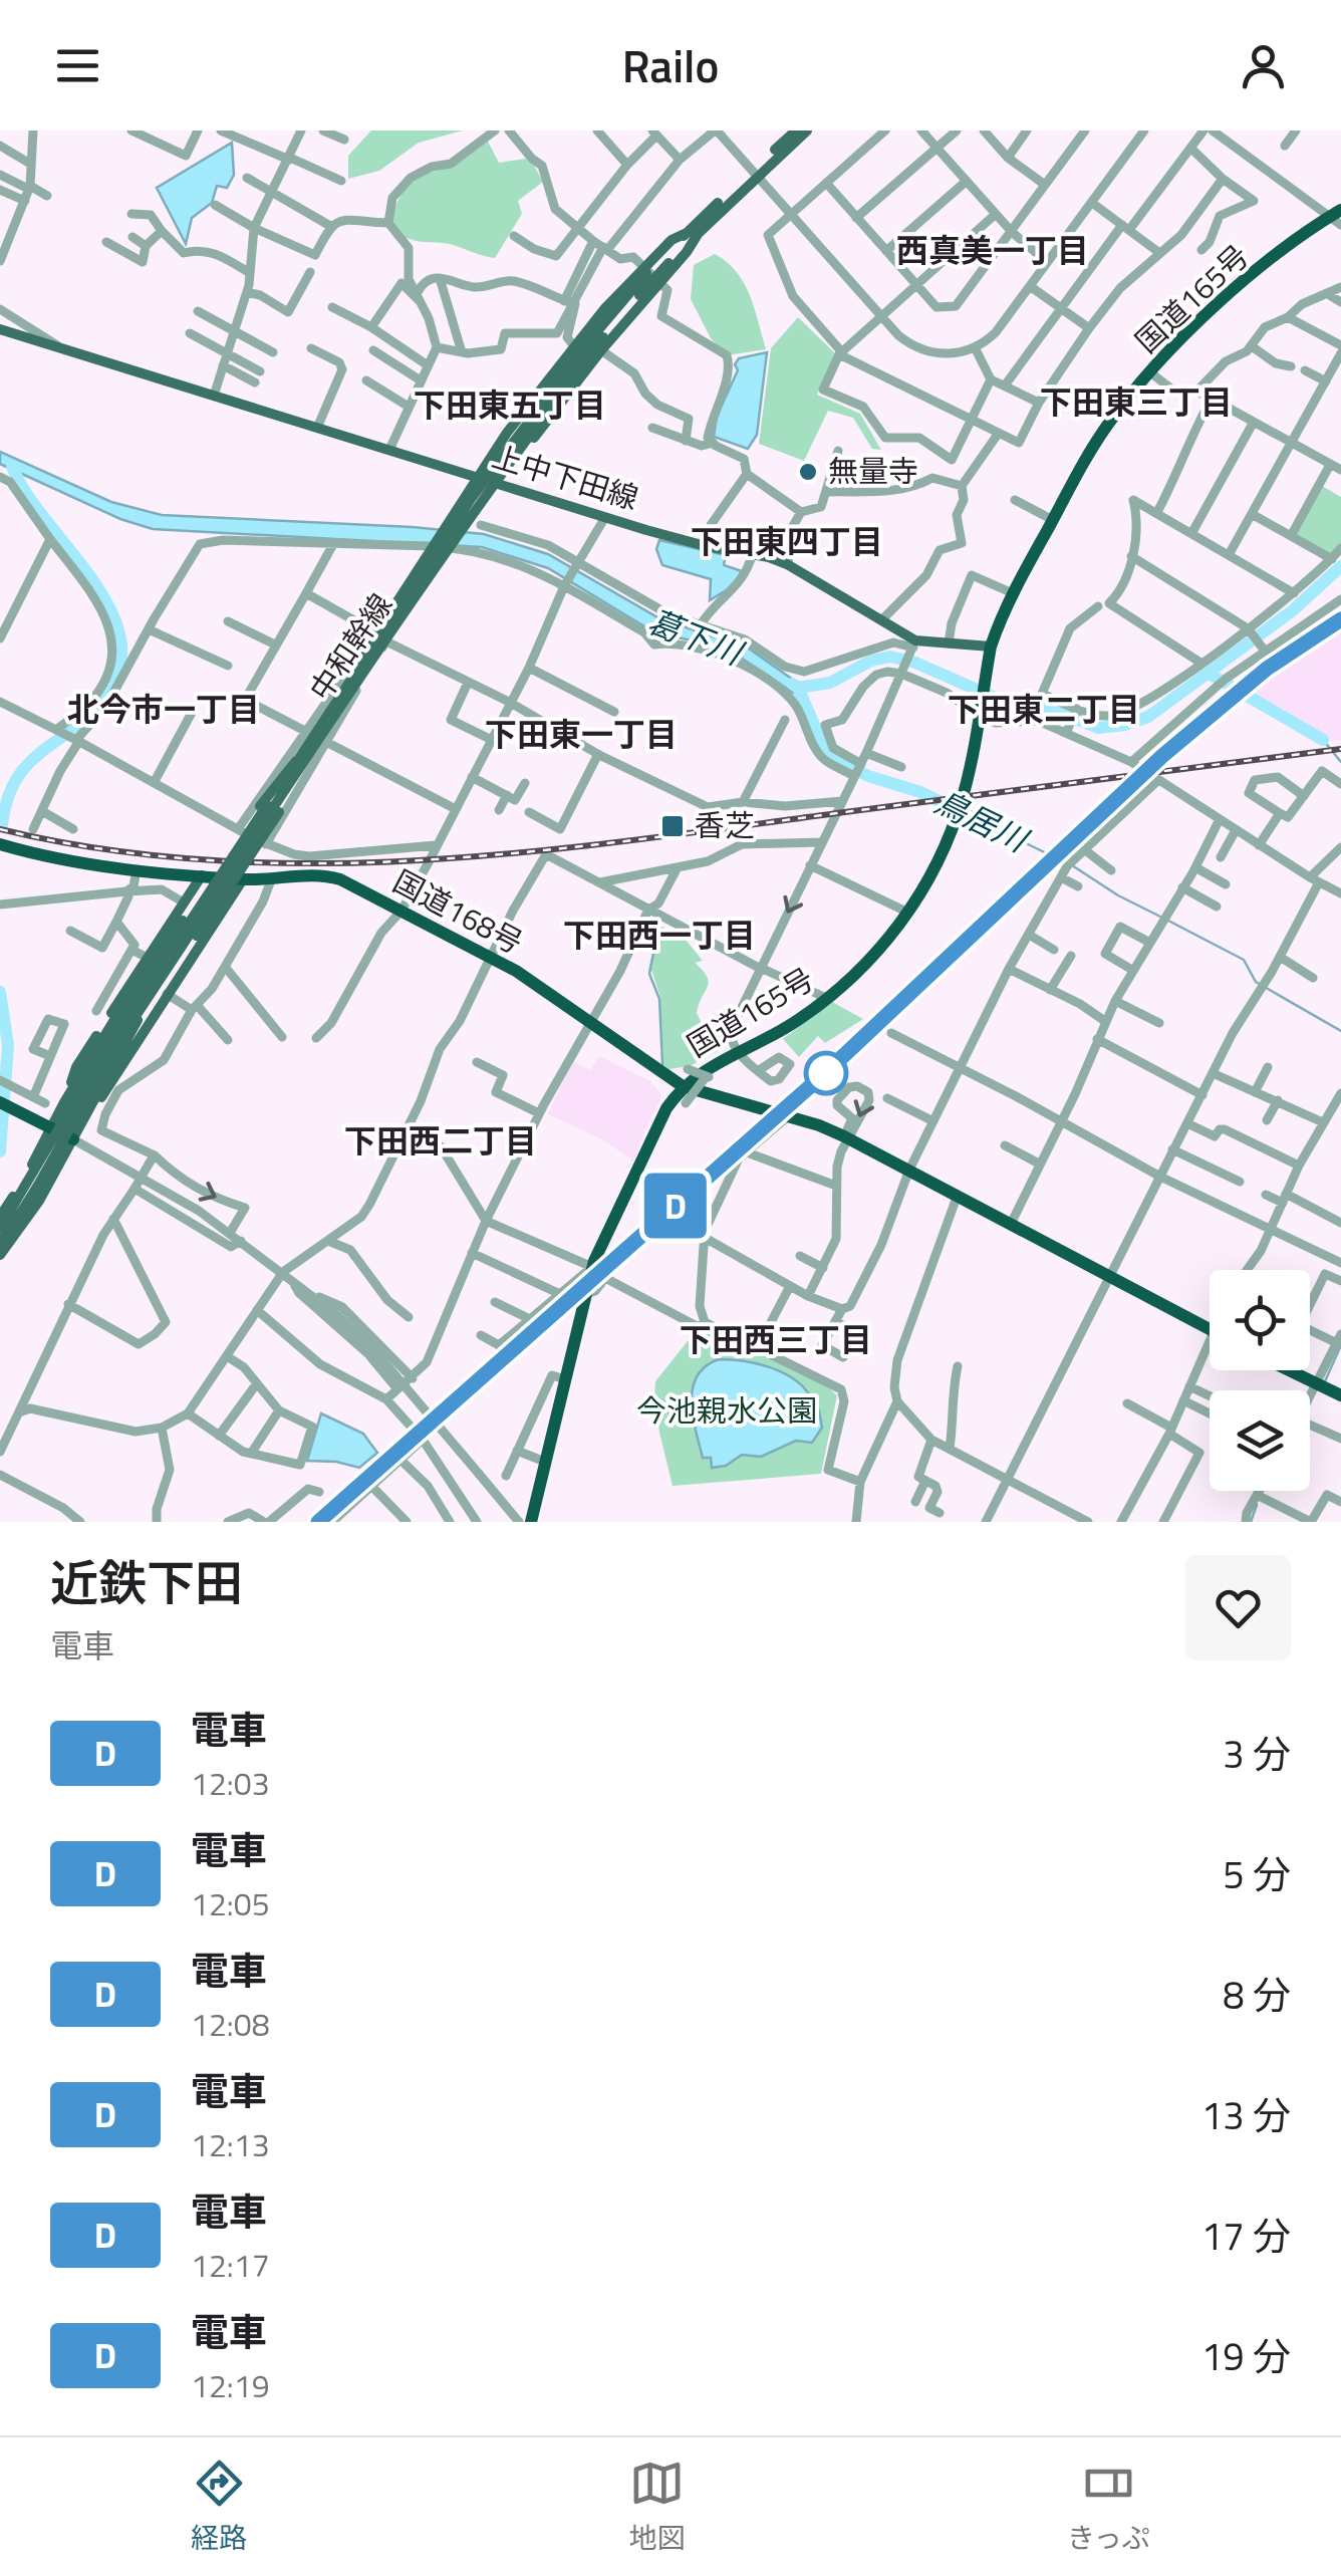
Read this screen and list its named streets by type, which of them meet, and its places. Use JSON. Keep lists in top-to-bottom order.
{
  "streets": {
    "highway": ["国道165号", "国道168号"],
    "main road": ["上中下田線", "中和幹線"]
  },
  "crossings": [
    ["国道165号", "上中下田線"],
    ["国道165号", "国道168号"]
  ],
  "districts": [
    "西真美一丁目",
    "下田東三丁目",
    "下田東五丁目",
    "下田東四丁目",
    "北今市一丁目",
    "下田東二丁目",
    "下田東一丁目",
    "下田西一丁目",
    "下田西二丁目",
    "下田西三丁目"
  ],
  "water": ["葛下川", "鳥居川"],
  "parks": ["今池親水公園"],
  "places": {
    "other": ["無量寺"],
    "transit": ["香芝"]
  },
  "page": {
    "header": "Railo",
    "on_map": "D",
    "heading": ["近鉄下田", "電車"],
    "list": [
      {
        "mark": "D",
        "name": "電車",
        "note": "12:03",
        "value": "3 分"
      },
      {
        "mark": "D",
        "name": "電車",
        "note": "12:05",
        "value": "5 分"
      },
      {
        "mark": "D",
        "name": "電車",
        "note": "12:08",
        "value": "8 分"
      },
      {
        "mark": "D",
        "name": "電車",
        "note": "12:13",
        "value": "13 分"
      },
      {
        "mark": "D",
        "name": "電車",
        "note": "12:17",
        "value": "17 分"
      },
      {
        "mark": "D",
        "name": "電車",
        "note": "12:19",
        "value": "19 分"
      }
    ],
    "tabs": ["経路", "地図", "きっぷ"]
  }
}
